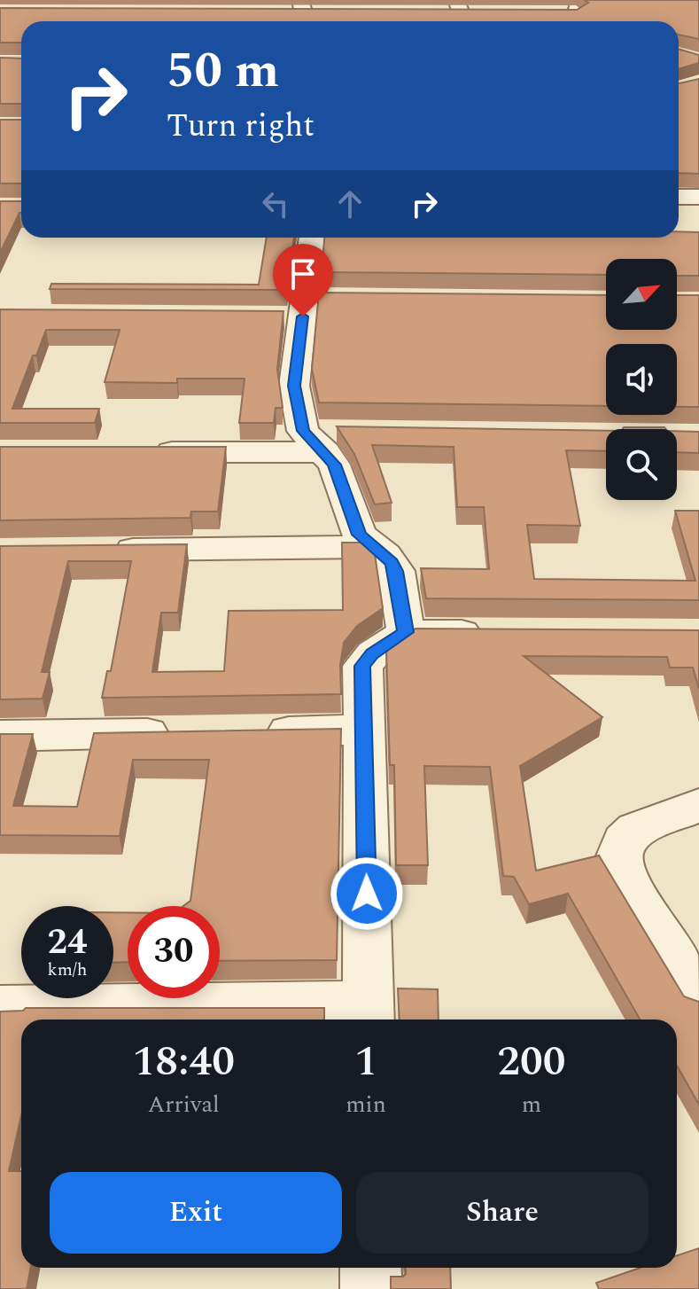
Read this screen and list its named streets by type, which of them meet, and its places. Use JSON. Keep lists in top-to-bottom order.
{
  "north": "top right",
  "page": {
    "turn": ["50 m", "Turn right"],
    "speed": "24 km/h",
    "limit": "30",
    "eta": [
      "18:40",
      "Arrival",
      "1",
      "min",
      "200",
      "m"
    ],
    "buttons": ["Exit", "Share"]
  }
}
